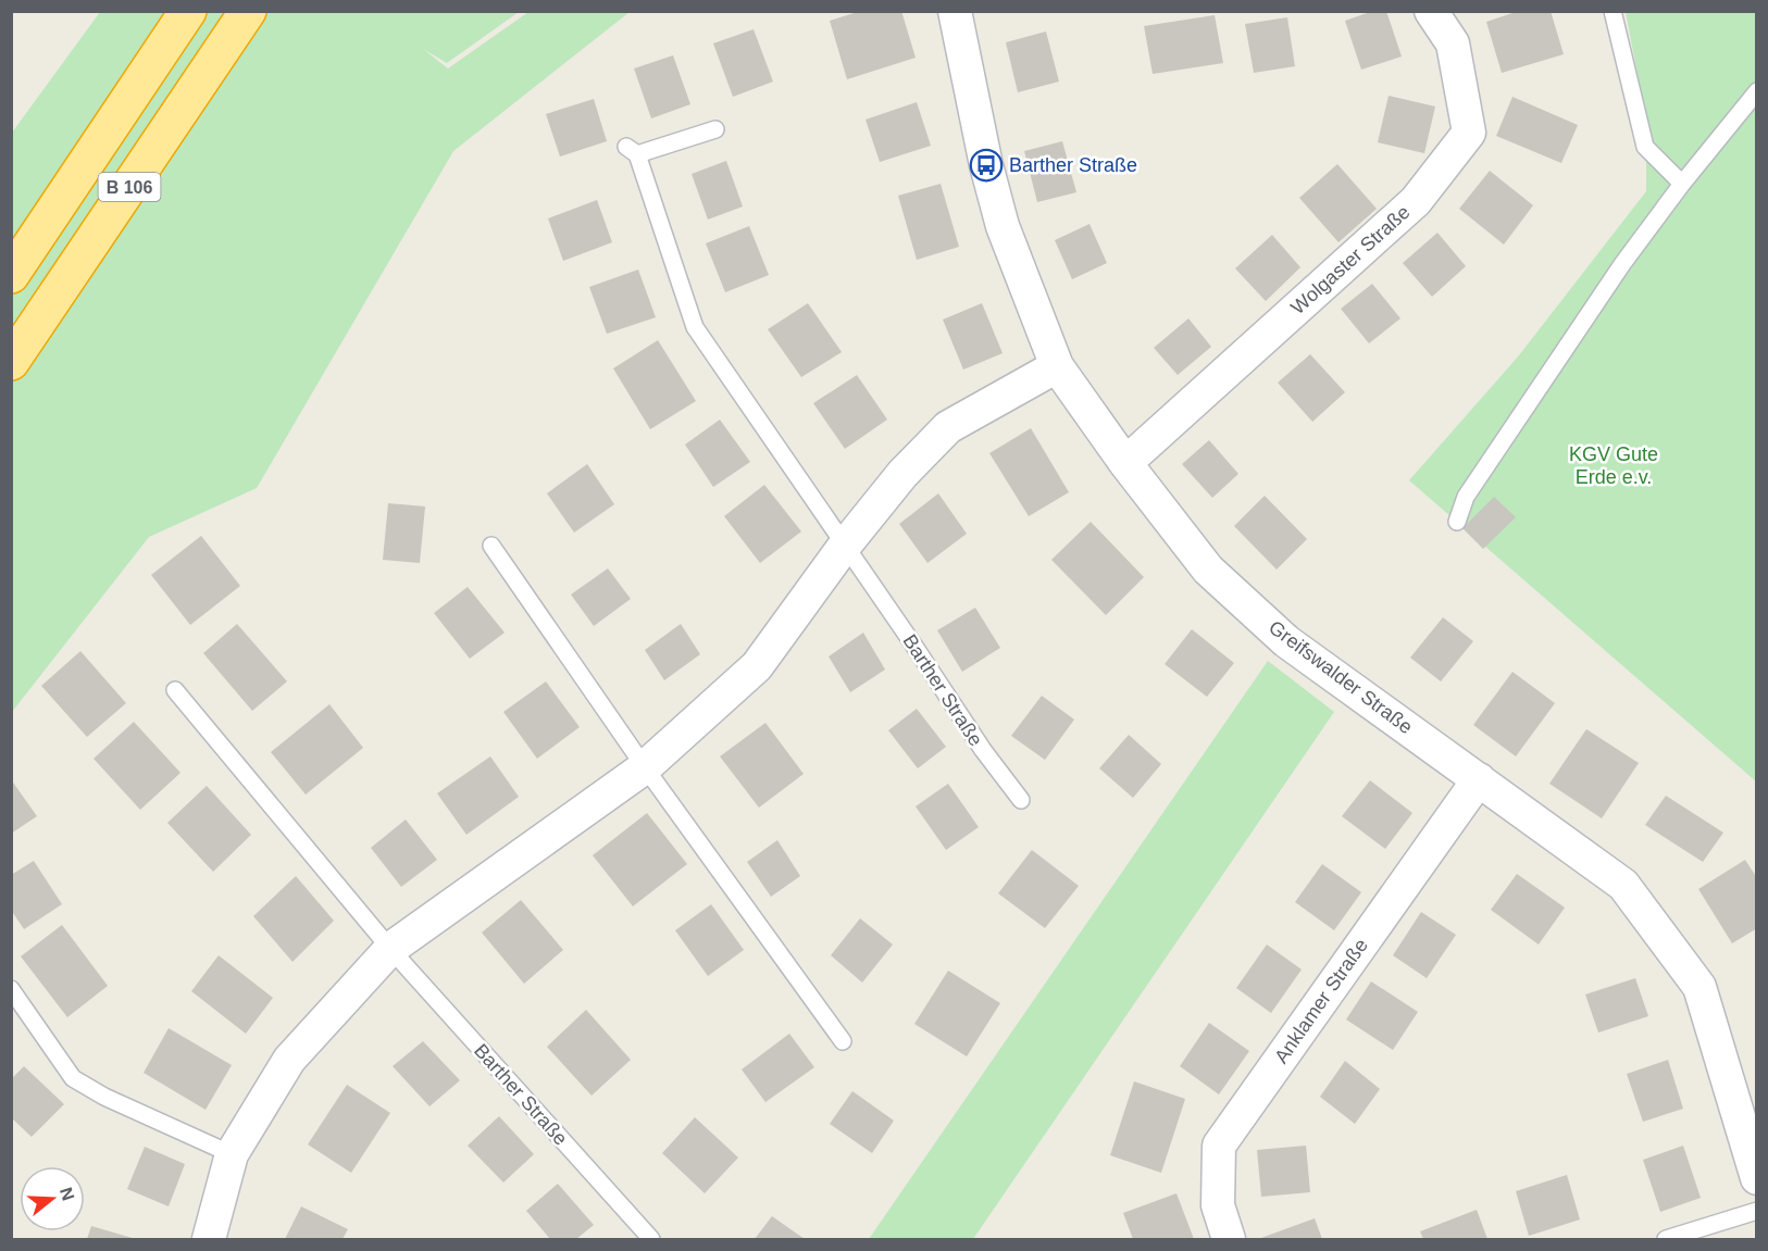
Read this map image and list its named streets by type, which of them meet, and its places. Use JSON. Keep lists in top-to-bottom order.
{
  "streets": {
    "highway": ["B 106"],
    "street": ["Wolgaster Straße", "Greifswalder Straße", "Anklamer Straße"],
    "lane": ["Barther Straße"]
  },
  "crossings": [
    ["Wolgaster Straße", "Greifswalder Straße"],
    ["Greifswalder Straße", "Anklamer Straße"]
  ],
  "parks": ["KGV Gute Erde e.v."],
  "places": {
    "bus stop": ["Barther Straße"]
  },
  "north": "right"
}
